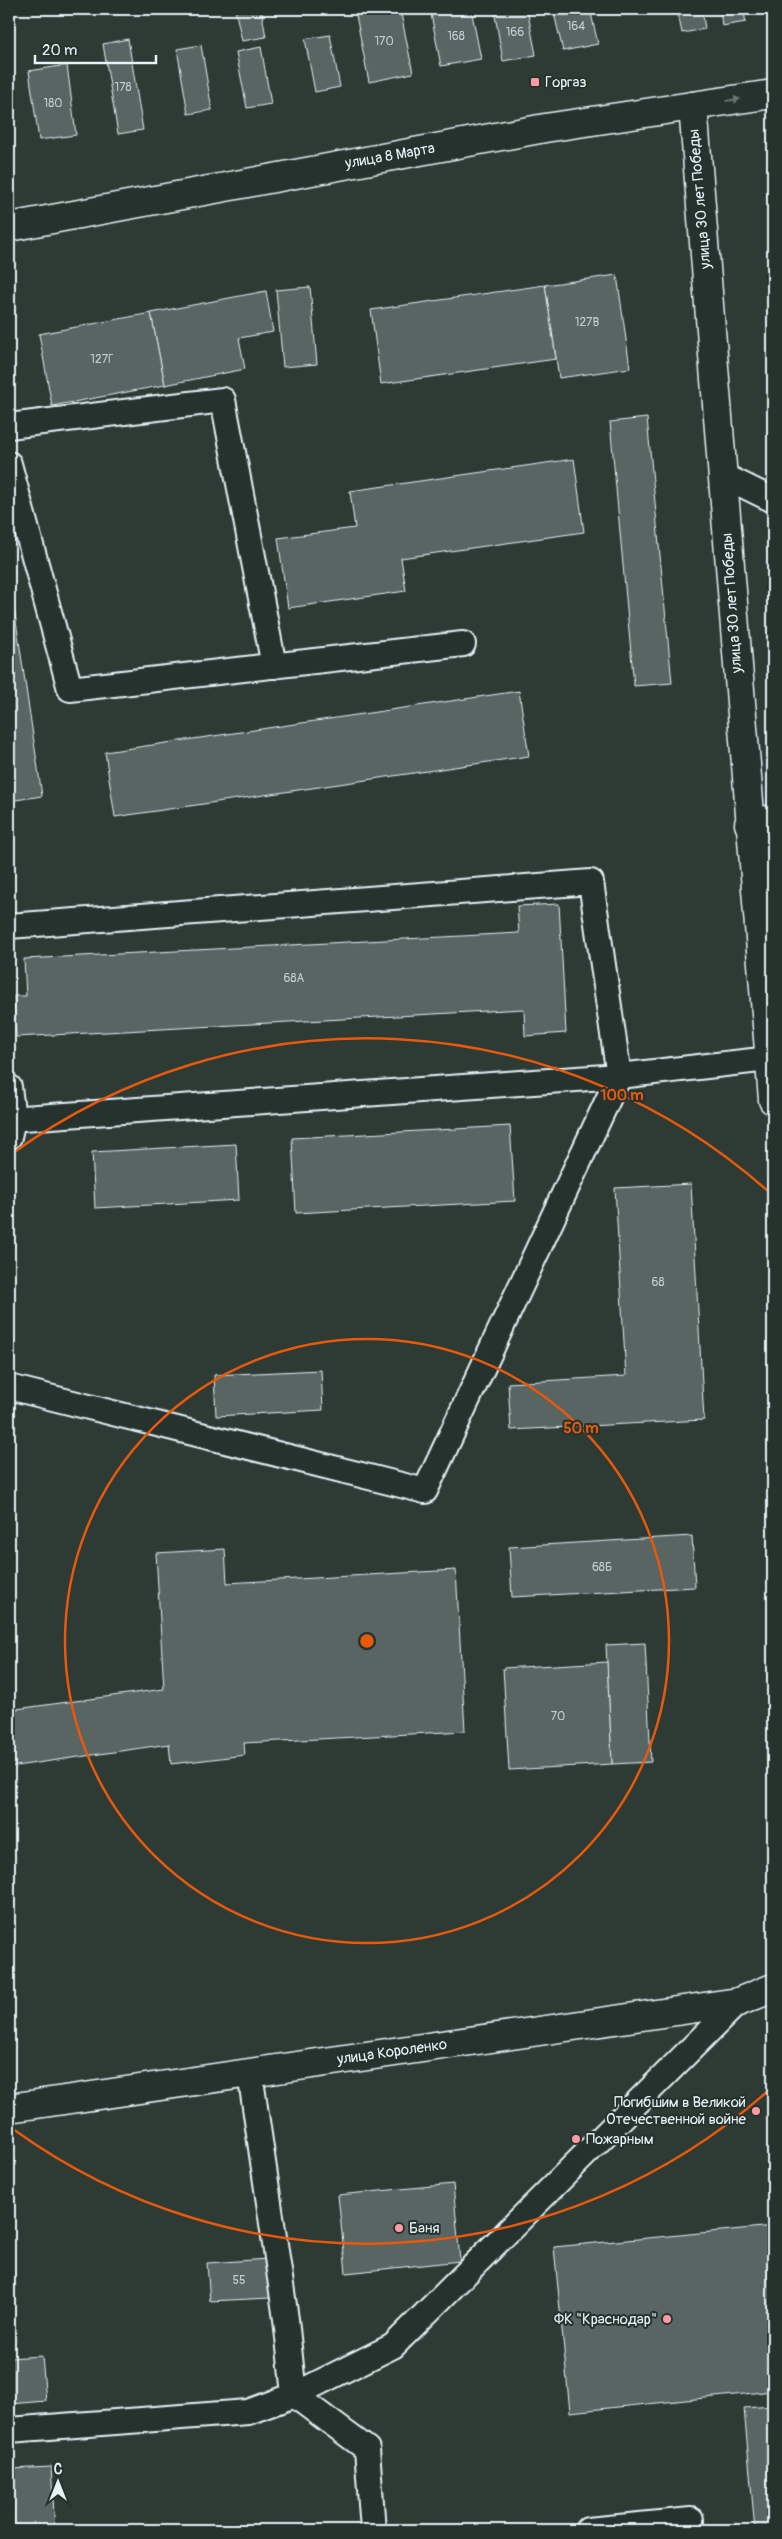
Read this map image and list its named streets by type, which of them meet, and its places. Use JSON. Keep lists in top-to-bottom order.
{
  "streets": {
    "street": ["улица 8 Марта", "улица 30 лет Победы", "улица Короленко"]
  },
  "crossings": [
    ["улица 8 Марта", "улица 30 лет Победы"]
  ],
  "places": {
    "transit": ["Горгаз"],
    "other": [
      "Погибшим в Великой Отечественной войне",
      "Пожарным",
      "Баня",
      "ФК \"Краснодар\""
    ]
  },
  "house_numbers": [
    "164",
    "166",
    "168",
    "170",
    "178",
    "180",
    "127В",
    "127Г",
    "68А",
    "68",
    "68Б",
    "70",
    "55"
  ],
  "scale_bar": "20 m",
  "north": "top",
  "rings": ["100 m", "50 m"]
}
